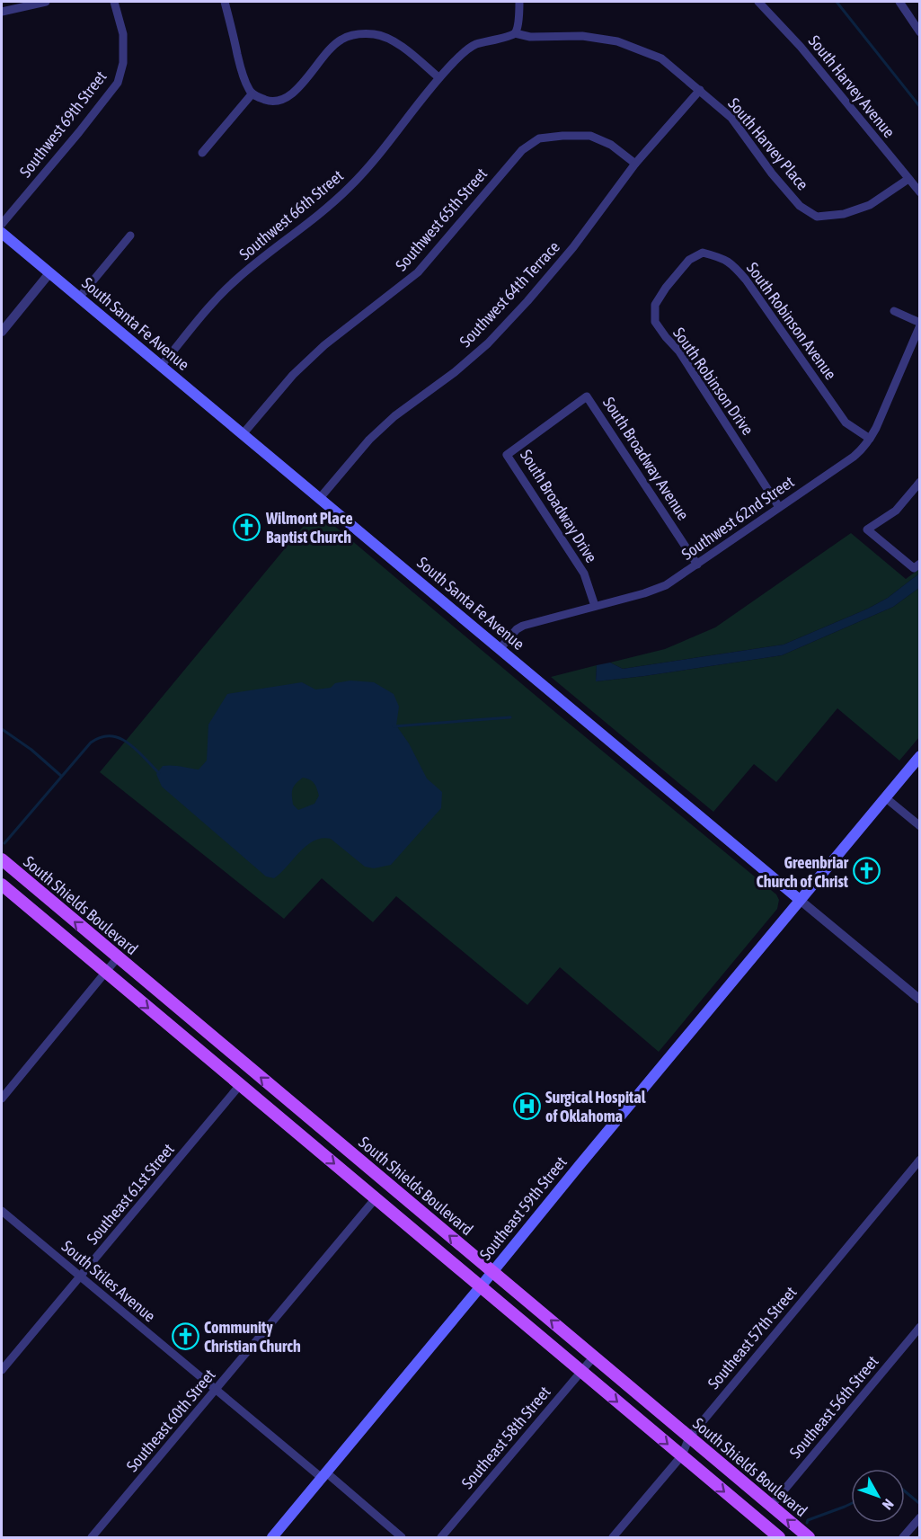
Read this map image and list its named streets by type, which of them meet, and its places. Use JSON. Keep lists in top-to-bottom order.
{
  "streets": {
    "main road": ["South Santa Fe Avenue", "South Shields Boulevard", "Southeast 59th Street"],
    "street": [
      "South Harvey Avenue",
      "Southwest 69th Street",
      "South Harvey Place",
      "Southwest 66th Street",
      "Southwest 65th Street",
      "Southwest 64th Terrace",
      "South Robinson Avenue",
      "South Robinson Drive",
      "South Broadway Avenue",
      "South Broadway Drive",
      "Southwest 62nd Street",
      "Southeast 61st Street",
      "South Stiles Avenue",
      "Southeast 57th Street",
      "Southeast 56th Street",
      "Southeast 60th Street",
      "Southeast 58th Street"
    ]
  },
  "crossings": [
    ["South Harvey Avenue", "South Harvey Place"],
    ["South Harvey Place", "Southwest 66th Street"],
    ["South Harvey Place", "Southwest 64th Terrace"],
    ["Southwest 66th Street", "South Santa Fe Avenue"],
    ["Southwest 65th Street", "Southwest 64th Terrace"],
    ["Southwest 65th Street", "South Santa Fe Avenue"],
    ["Southwest 64th Terrace", "South Santa Fe Avenue"],
    ["South Robinson Avenue", "South Robinson Drive"],
    ["South Robinson Avenue", "Southwest 62nd Street"],
    ["South Santa Fe Avenue", "Southwest 62nd Street"],
    ["South Santa Fe Avenue", "Southeast 59th Street"],
    ["South Robinson Drive", "Southwest 62nd Street"],
    ["South Broadway Avenue", "South Broadway Drive"],
    ["South Broadway Avenue", "Southwest 62nd Street"],
    ["South Broadway Drive", "Southwest 62nd Street"],
    ["South Shields Boulevard", "Southeast 59th Street"],
    ["South Shields Boulevard", "Southeast 57th Street"],
    ["South Shields Boulevard", "Southeast 56th Street"],
    ["South Shields Boulevard", "Southeast 58th Street"],
    ["Southeast 61st Street", "South Stiles Avenue"],
    ["Southeast 59th Street", "South Stiles Avenue"],
    ["South Stiles Avenue", "Southeast 60th Street"]
  ],
  "places": {
    "church": ["Wilmont Place Baptist Church", "Greenbriar Church of Christ", "Community Christian Church"],
    "hospital": ["Surgical Hospital of Oklahoma"]
  },
  "north": "bottom right"
}
